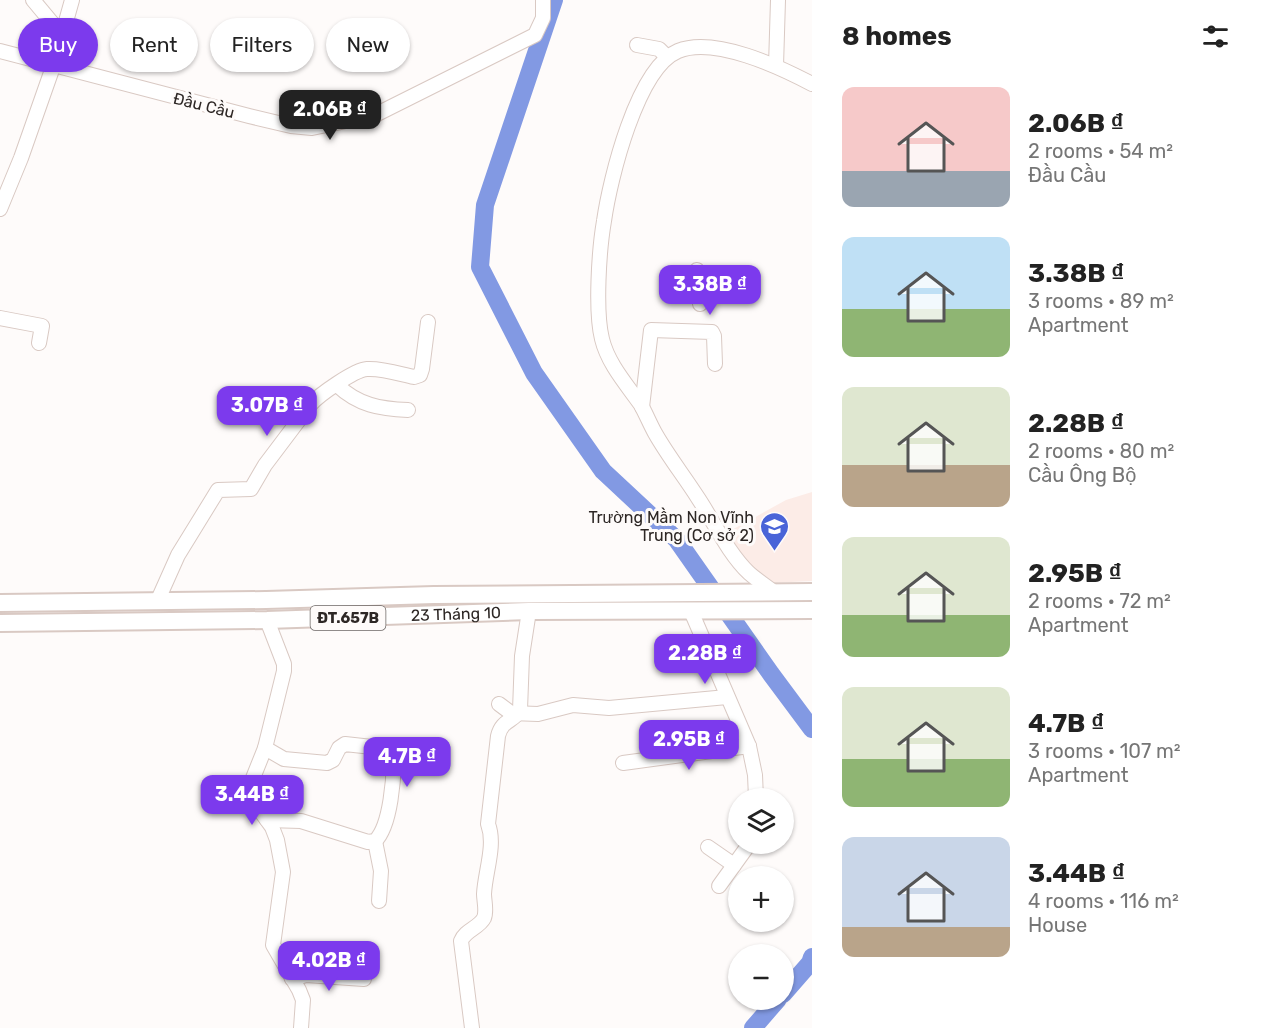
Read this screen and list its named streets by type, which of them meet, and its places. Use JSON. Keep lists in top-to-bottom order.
{
  "streets": {
    "main road": ["23 Tháng 10", "ĐT.657B"],
    "street": ["Đầu Cầu"]
  },
  "crossings": [
    ["23 Tháng 10", "ĐT.657B"]
  ],
  "places": {
    "school or university": ["Trường Mầm Non Vĩnh Trung (Cơ sở 2)"]
  },
  "page": {
    "heading": "8 homes",
    "chip": [
      "Buy",
      "Rent",
      "Filters",
      "New"
    ],
    "list": [
      {
        "name": "2.06B ₫",
        "note": "2 rooms · 54 m² · Đầu Cầu"
      },
      {
        "name": "3.38B ₫",
        "note": "3 rooms · 89 m² · Apartment"
      },
      {
        "name": "2.28B ₫",
        "note": "2 rooms · 80 m² · Cầu Ông Bộ"
      },
      {
        "name": "2.95B ₫",
        "note": "2 rooms · 72 m² · Apartment"
      },
      {
        "name": "4.7B ₫",
        "note": "3 rooms · 107 m² · Apartment"
      },
      {
        "name": "3.44B ₫",
        "note": "4 rooms · 116 m² · House"
      }
    ],
    "price": [
      "2.06B ₫",
      "3.38B ₫",
      "3.07B ₫",
      "2.28B ₫",
      "2.95B ₫",
      "4.7B ₫",
      "3.44B ₫",
      "4.02B ₫"
    ],
    "map_buttons": ["+", "−"]
  }
}
